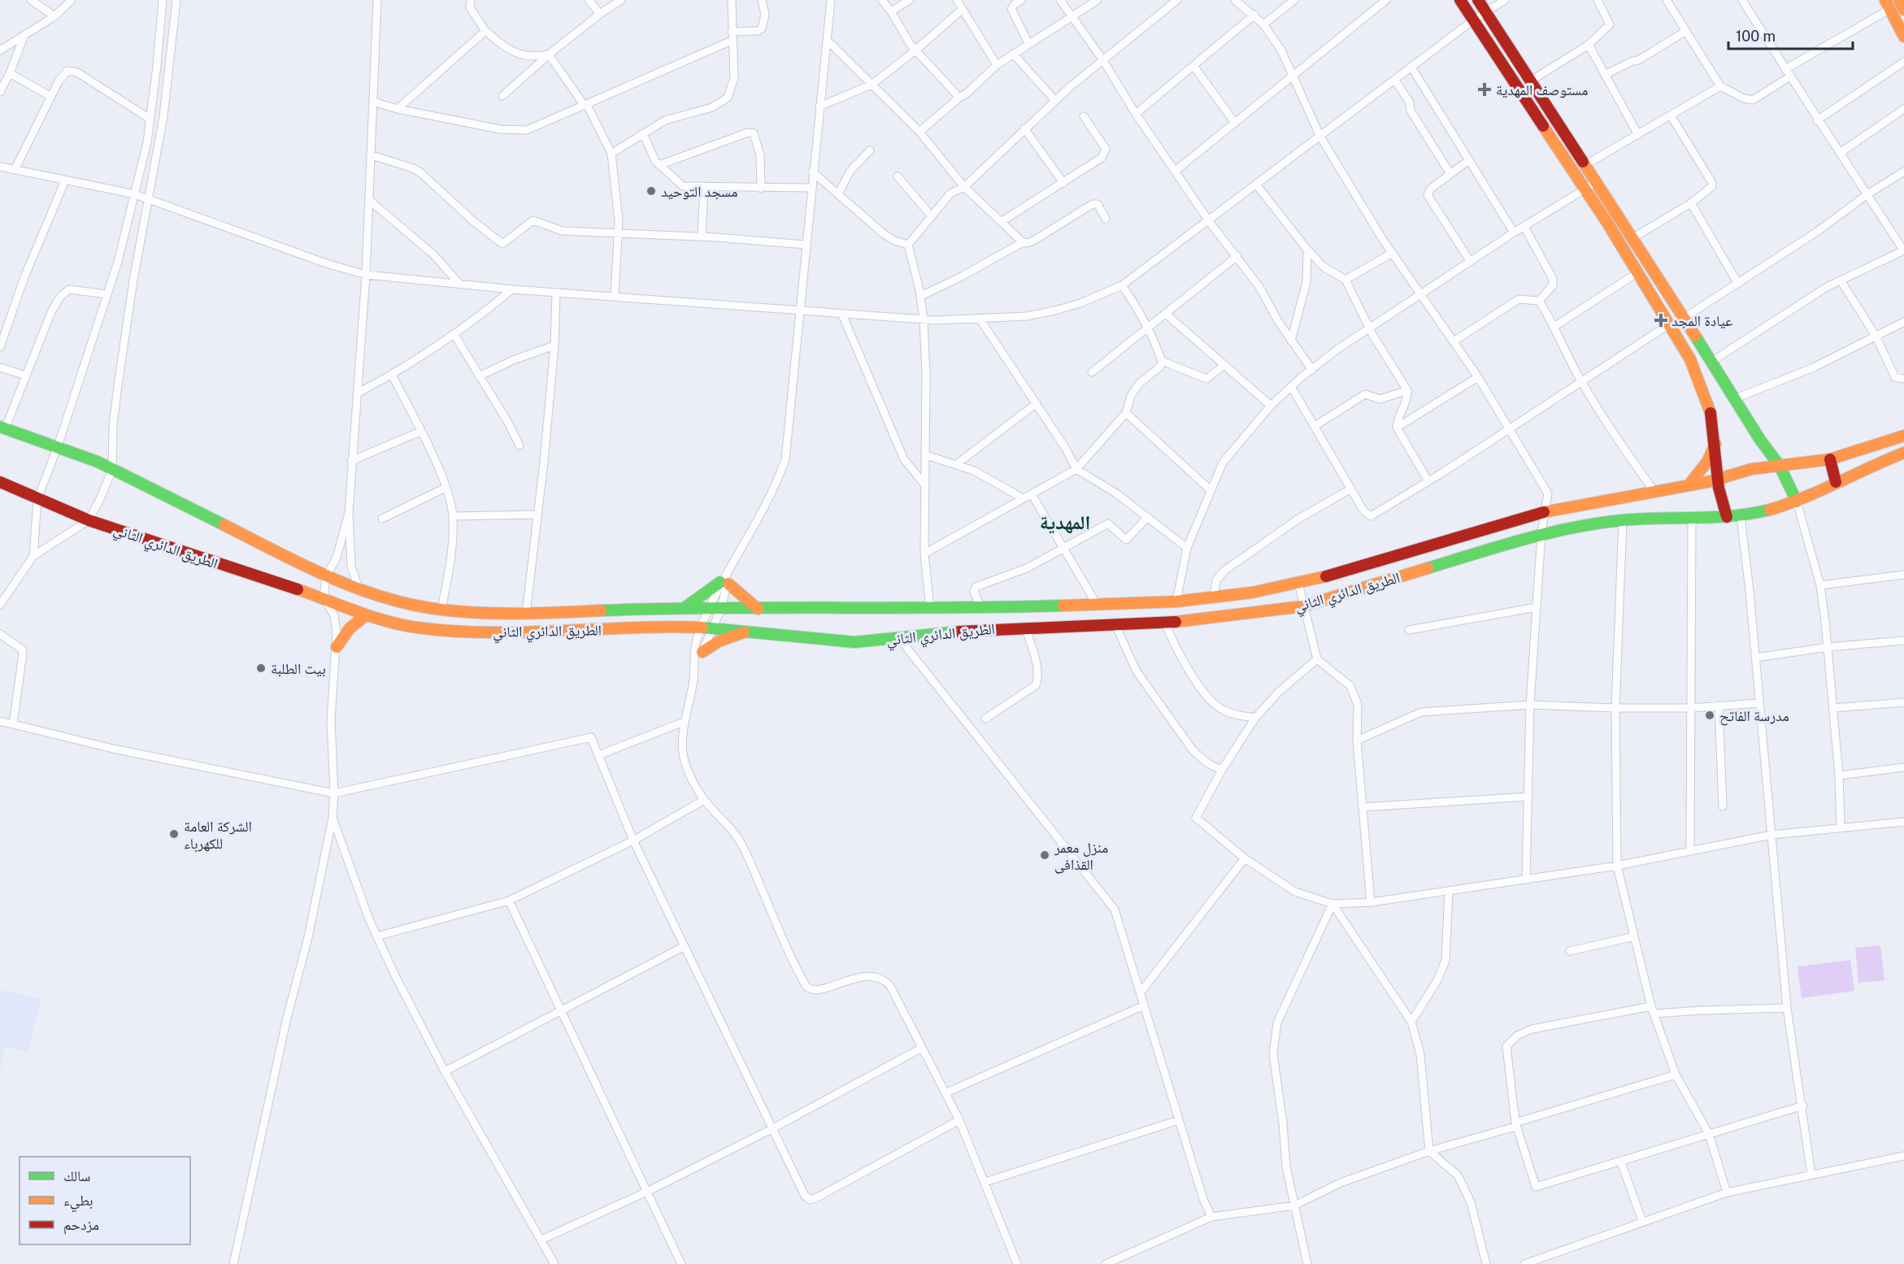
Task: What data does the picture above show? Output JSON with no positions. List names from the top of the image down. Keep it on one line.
{"streets":{"main road":["الطريق الدائري الثاني"]},"districts":["المهدية"],"places":{"health":["مستوصف المهدية","عيادة المجد"],"other":["مسجد التوحيد","بيت الطلبة","مدرسة الفاتح","الشركة العامة للكهرباء","منزل معمر القذافى"]},"legend":["سالك","بطيء","مزدحم"],"scale_bar":"100 m"}
